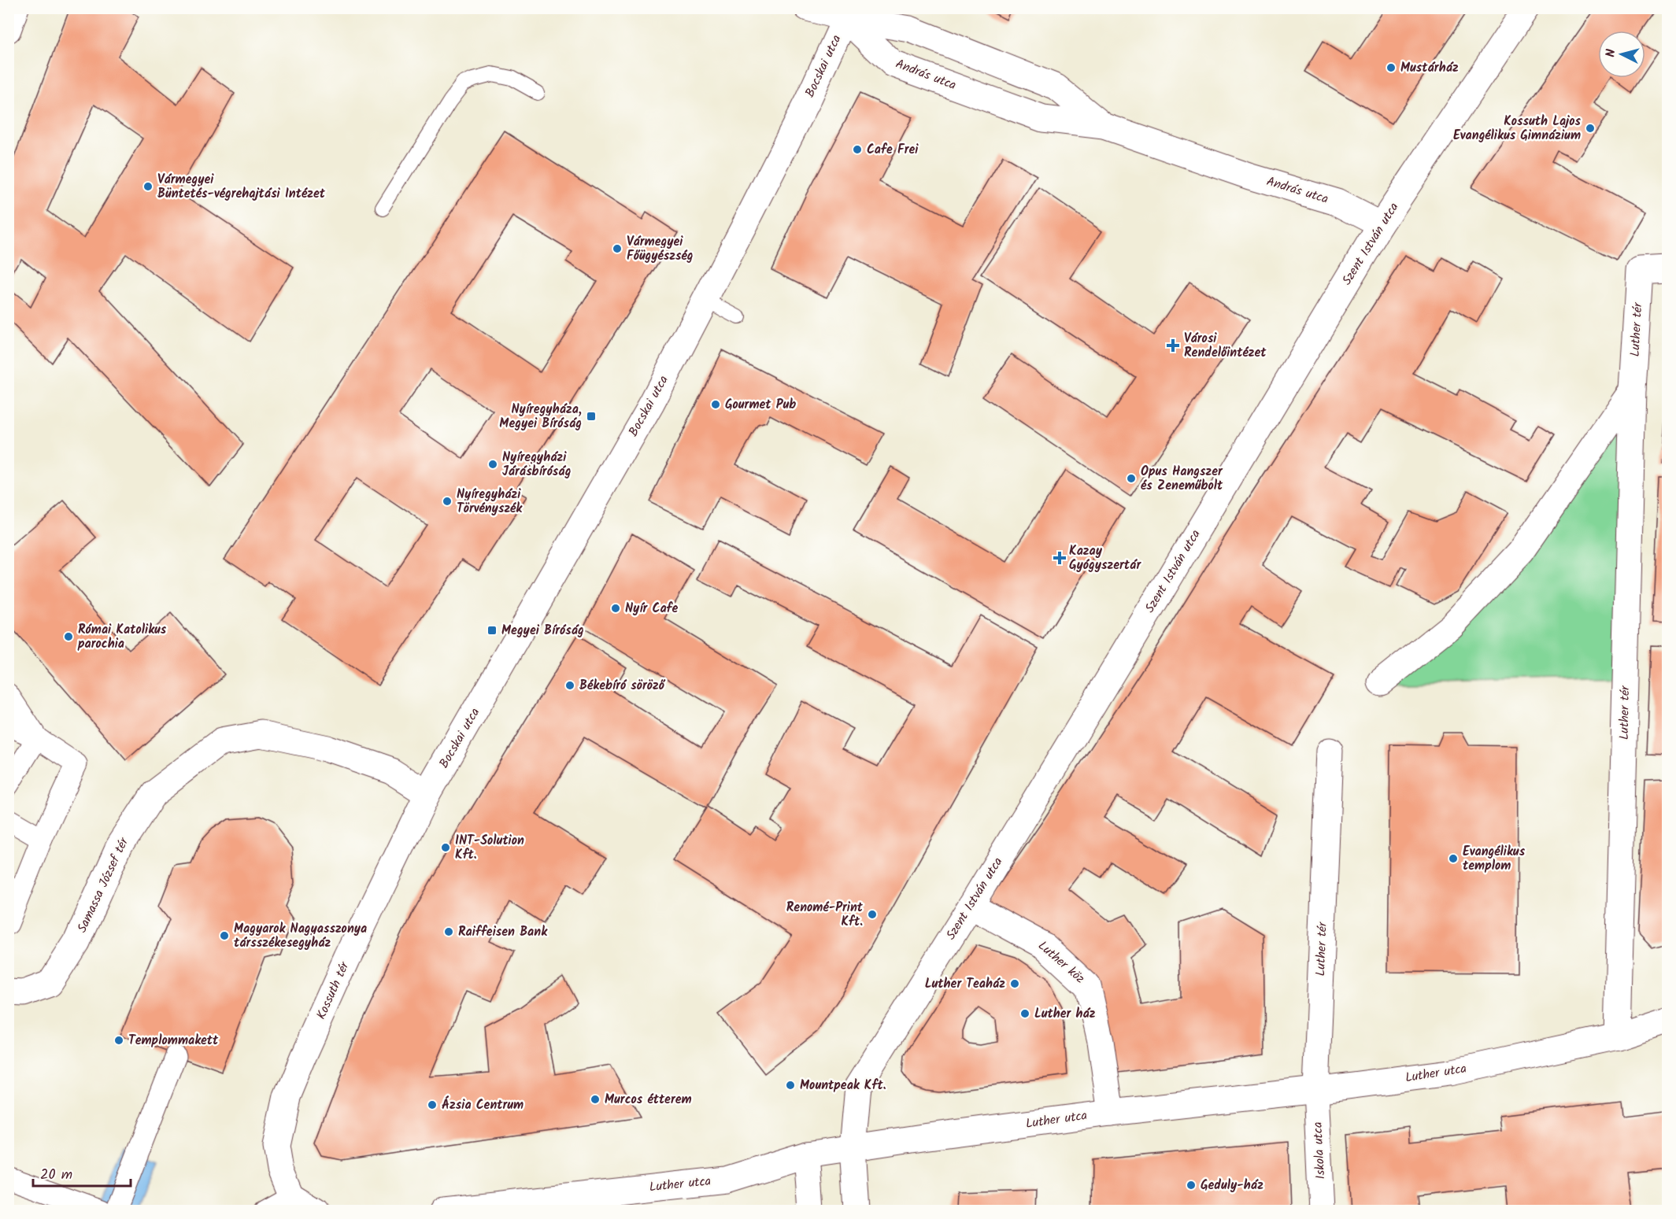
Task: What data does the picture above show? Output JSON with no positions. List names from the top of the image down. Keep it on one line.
{"streets":{"street":["Bocskai utca","András utca","Szent István utca","Luther tér","Samassa József tér","Luther köz","Kossuth tér","Luther utca","Iskola utca"]},"crossings":[["Bocskai utca","András utca"],["Bocskai utca","Samassa József tér"],["Bocskai utca","Kossuth tér"],["András utca","Szent István utca"],["Szent István utca","Luther köz"],["Szent István utca","Luther utca"],["Luther tér","Luther utca"],["Luther tér","Iskola utca"],["Samassa József tér","Kossuth tér"],["Luther köz","Luther utca"],["Luther utca","Iskola utca"]],"places":{"other":["Mustárház","Kossuth Lajos Evangélikus Gimnázium","Cafe Frei","Vármegyei Büntetés-végrehajtási Intézet","Vármegyei Főügyészség","Gourmet Pub","Nyíregyházi Járásbíróság","Opus Hangszer és Zeneműbolt","Nyíregyházi Törvényszék","Nyír Cafe","Római Katolikus parochia","Békebíró söröző","INT-Solution Kft.","Evangélikus templom","Renomé-Print Kft.","Raiffeisen Bank","Magyarok Nagyasszonya társszékesegyház","Luther Teaház","Luther ház","Templommakett","Mountpeak Kft.","Murcos étterem","Ázsia Centrum","Geduly-ház"],"health":["Városi Rendelőintézet","Kazay Gyógyszertár"],"transit":["Nyíregyháza, Megyei Bíróság","Megyei Bíróság"]},"scale_bar":"20 m","north":"left"}
